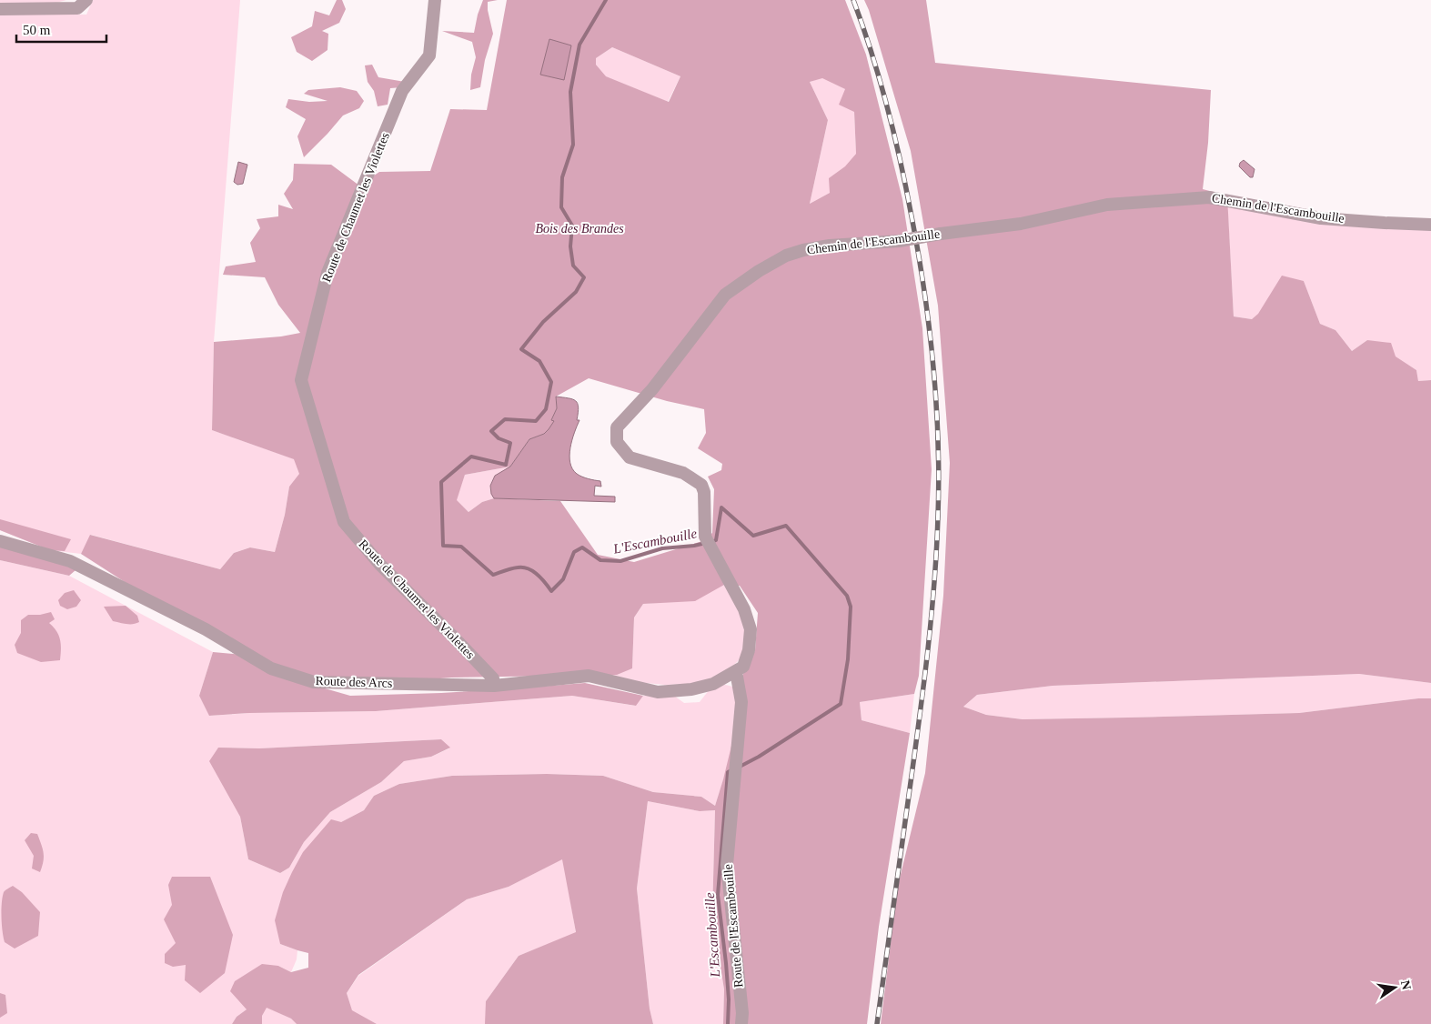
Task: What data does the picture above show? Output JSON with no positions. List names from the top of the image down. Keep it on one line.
{"streets":{"street":["Route de Chaumet les Violettes","Chemin de l'Escambouille","Route des Arcs","Route de l'Escambouille"]},"crossings":[["Route de Chaumet les Violettes","Route des Arcs"],["Chemin de l'Escambouille","Route des Arcs"],["Chemin de l'Escambouille","Route de l'Escambouille"],["Route des Arcs","Route de l'Escambouille"]],"water":["L'Escambouille"],"parks":["Bois des Brandes"],"scale_bar":"50 m","north":"right"}
